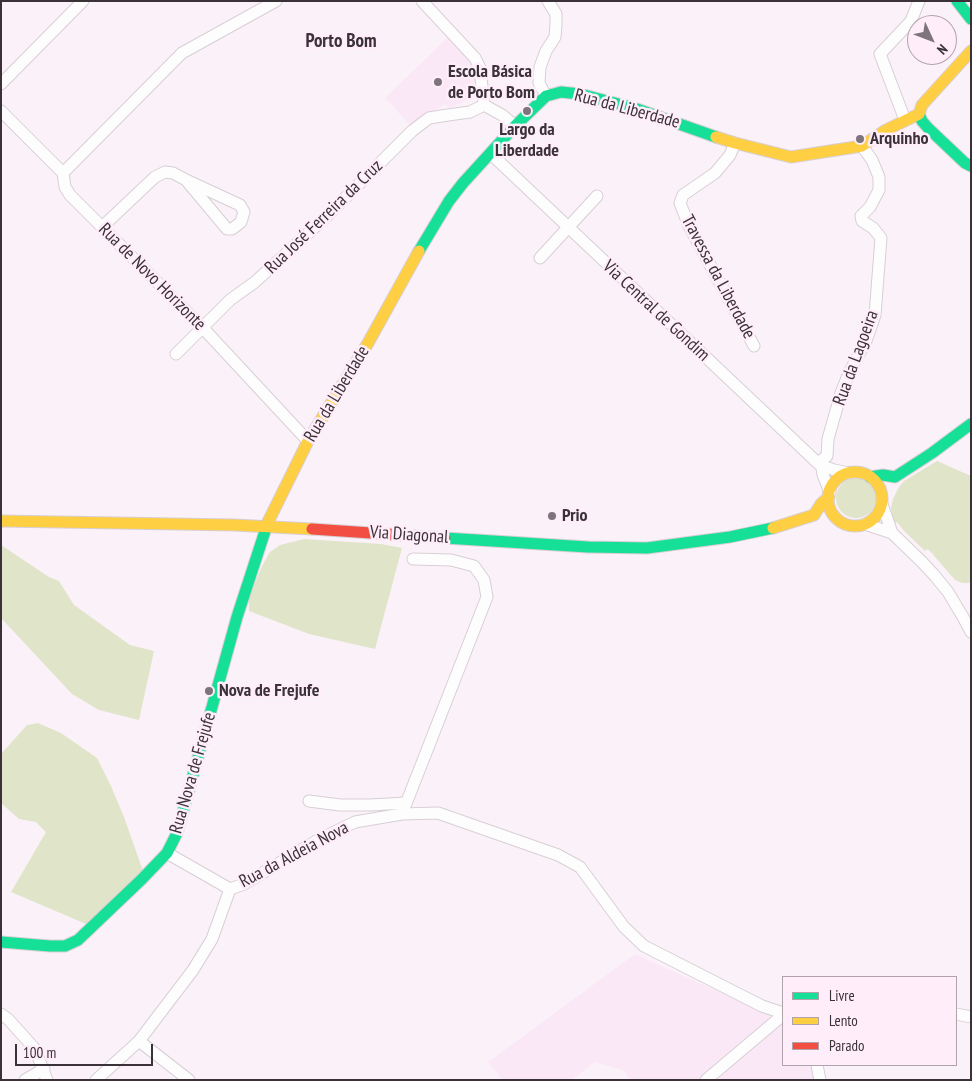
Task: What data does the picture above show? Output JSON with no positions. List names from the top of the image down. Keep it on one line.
{"streets":{"street":["Rua da Liberdade","Rua José Ferreira da Cruz","Rua de Novo Horizonte","Travessa da Liberdade","Via Central de Gondim","Rua da Lagoeira","Via Diagonal","Rua Nova de Frejufe","Rua da Aldeia Nova"]},"crossings":[["Rua da Liberdade","Rua de Novo Horizonte"],["Rua da Liberdade","Travessa da Liberdade"],["Rua da Liberdade","Via Central de Gondim"],["Rua da Liberdade","Rua da Lagoeira"],["Rua da Liberdade","Via Diagonal"],["Rua da Liberdade","Rua Nova de Frejufe"],["Rua José Ferreira da Cruz","Rua de Novo Horizonte"],["Via Central de Gondim","Rua da Lagoeira"],["Via Central de Gondim","Via Diagonal"],["Via Diagonal","Rua Nova de Frejufe"]],"districts":["Porto Bom"],"places":["Escola Básica de Porto Bom","Largo da Liberdade","Arquinho","Prio","Nova de Frejufe"],"legend":["Livre","Lento","Parado"],"scale_bar":"100 m","north":"bottom right"}
